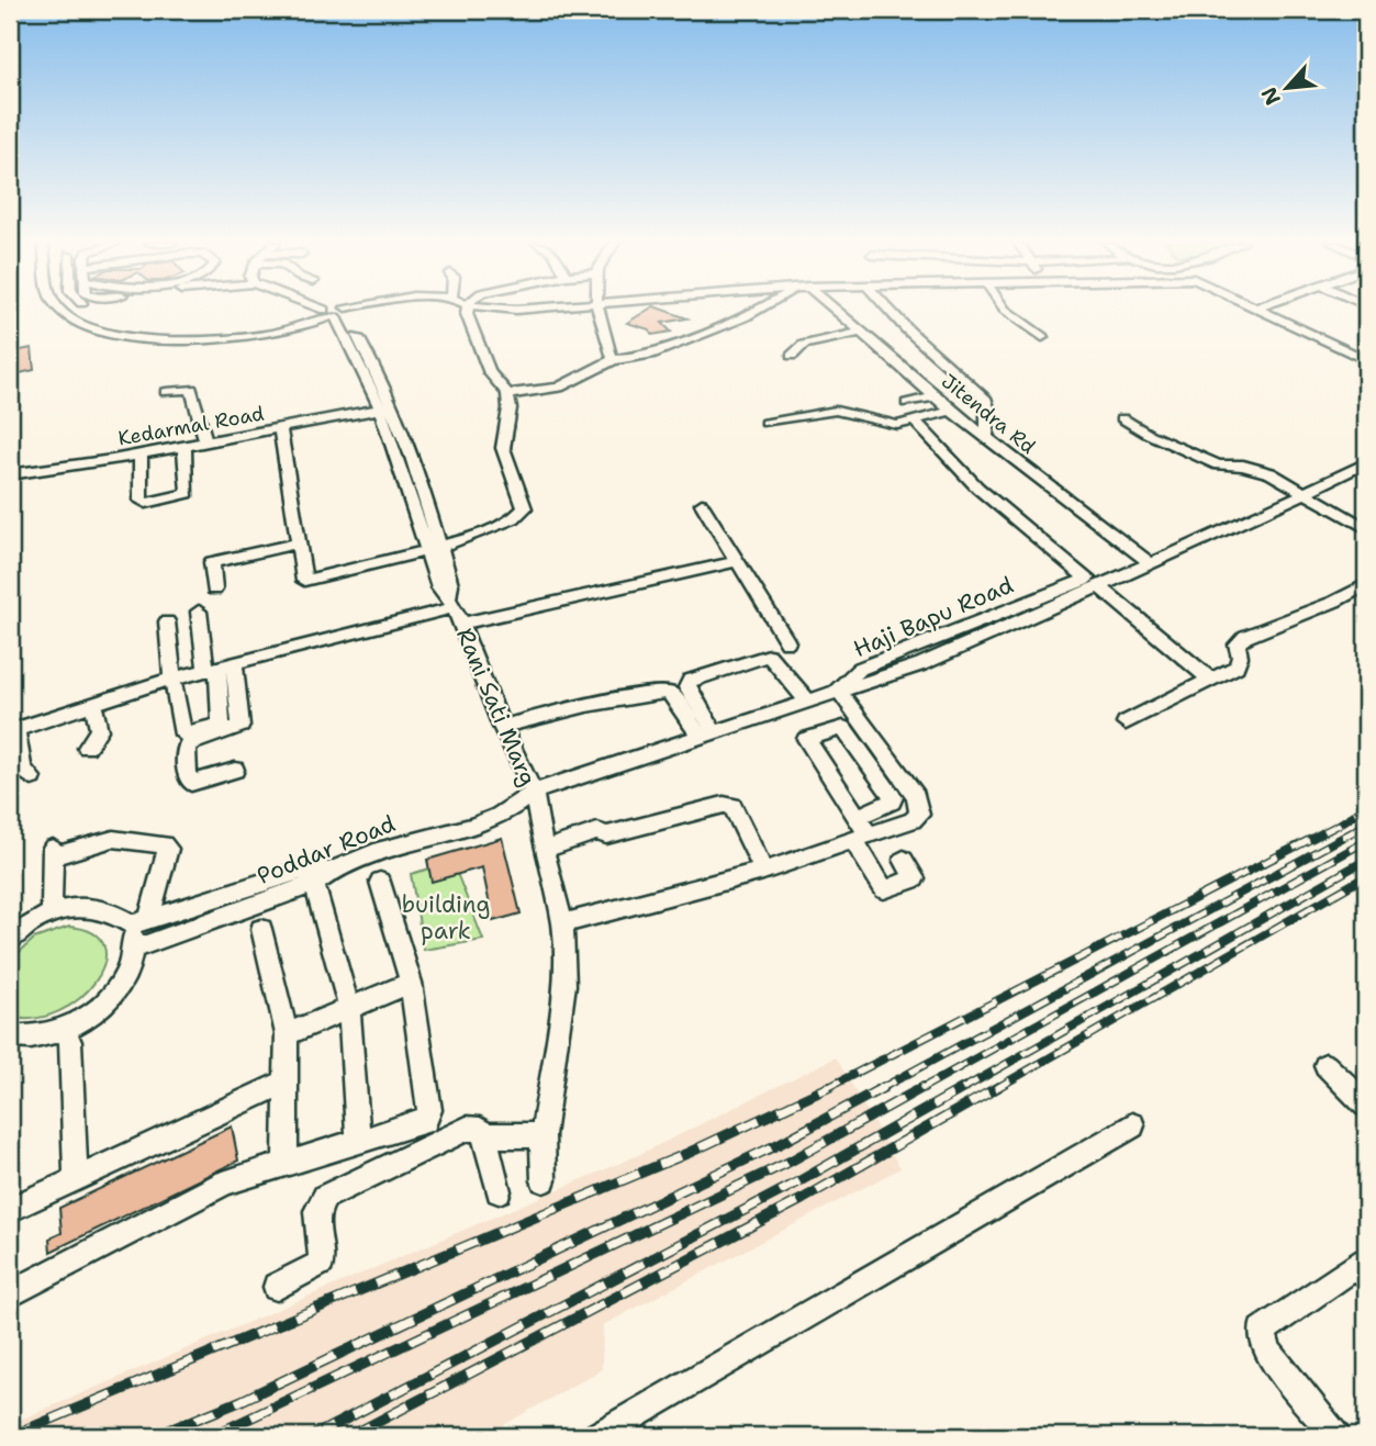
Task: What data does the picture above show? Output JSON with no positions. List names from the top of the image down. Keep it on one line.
{"streets":{"street":["Jitendra Rd","Kedarmal Road","Haji Bapu Road","Rani Sati Marg","Poddar Road"]},"crossings":[["Jitendra Rd","Haji Bapu Road"],["Kedarmal Road","Rani Sati Marg"],["Haji Bapu Road","Poddar Road"],["Rani Sati Marg","Poddar Road"]],"parks":["building park"],"north":"bottom left"}
